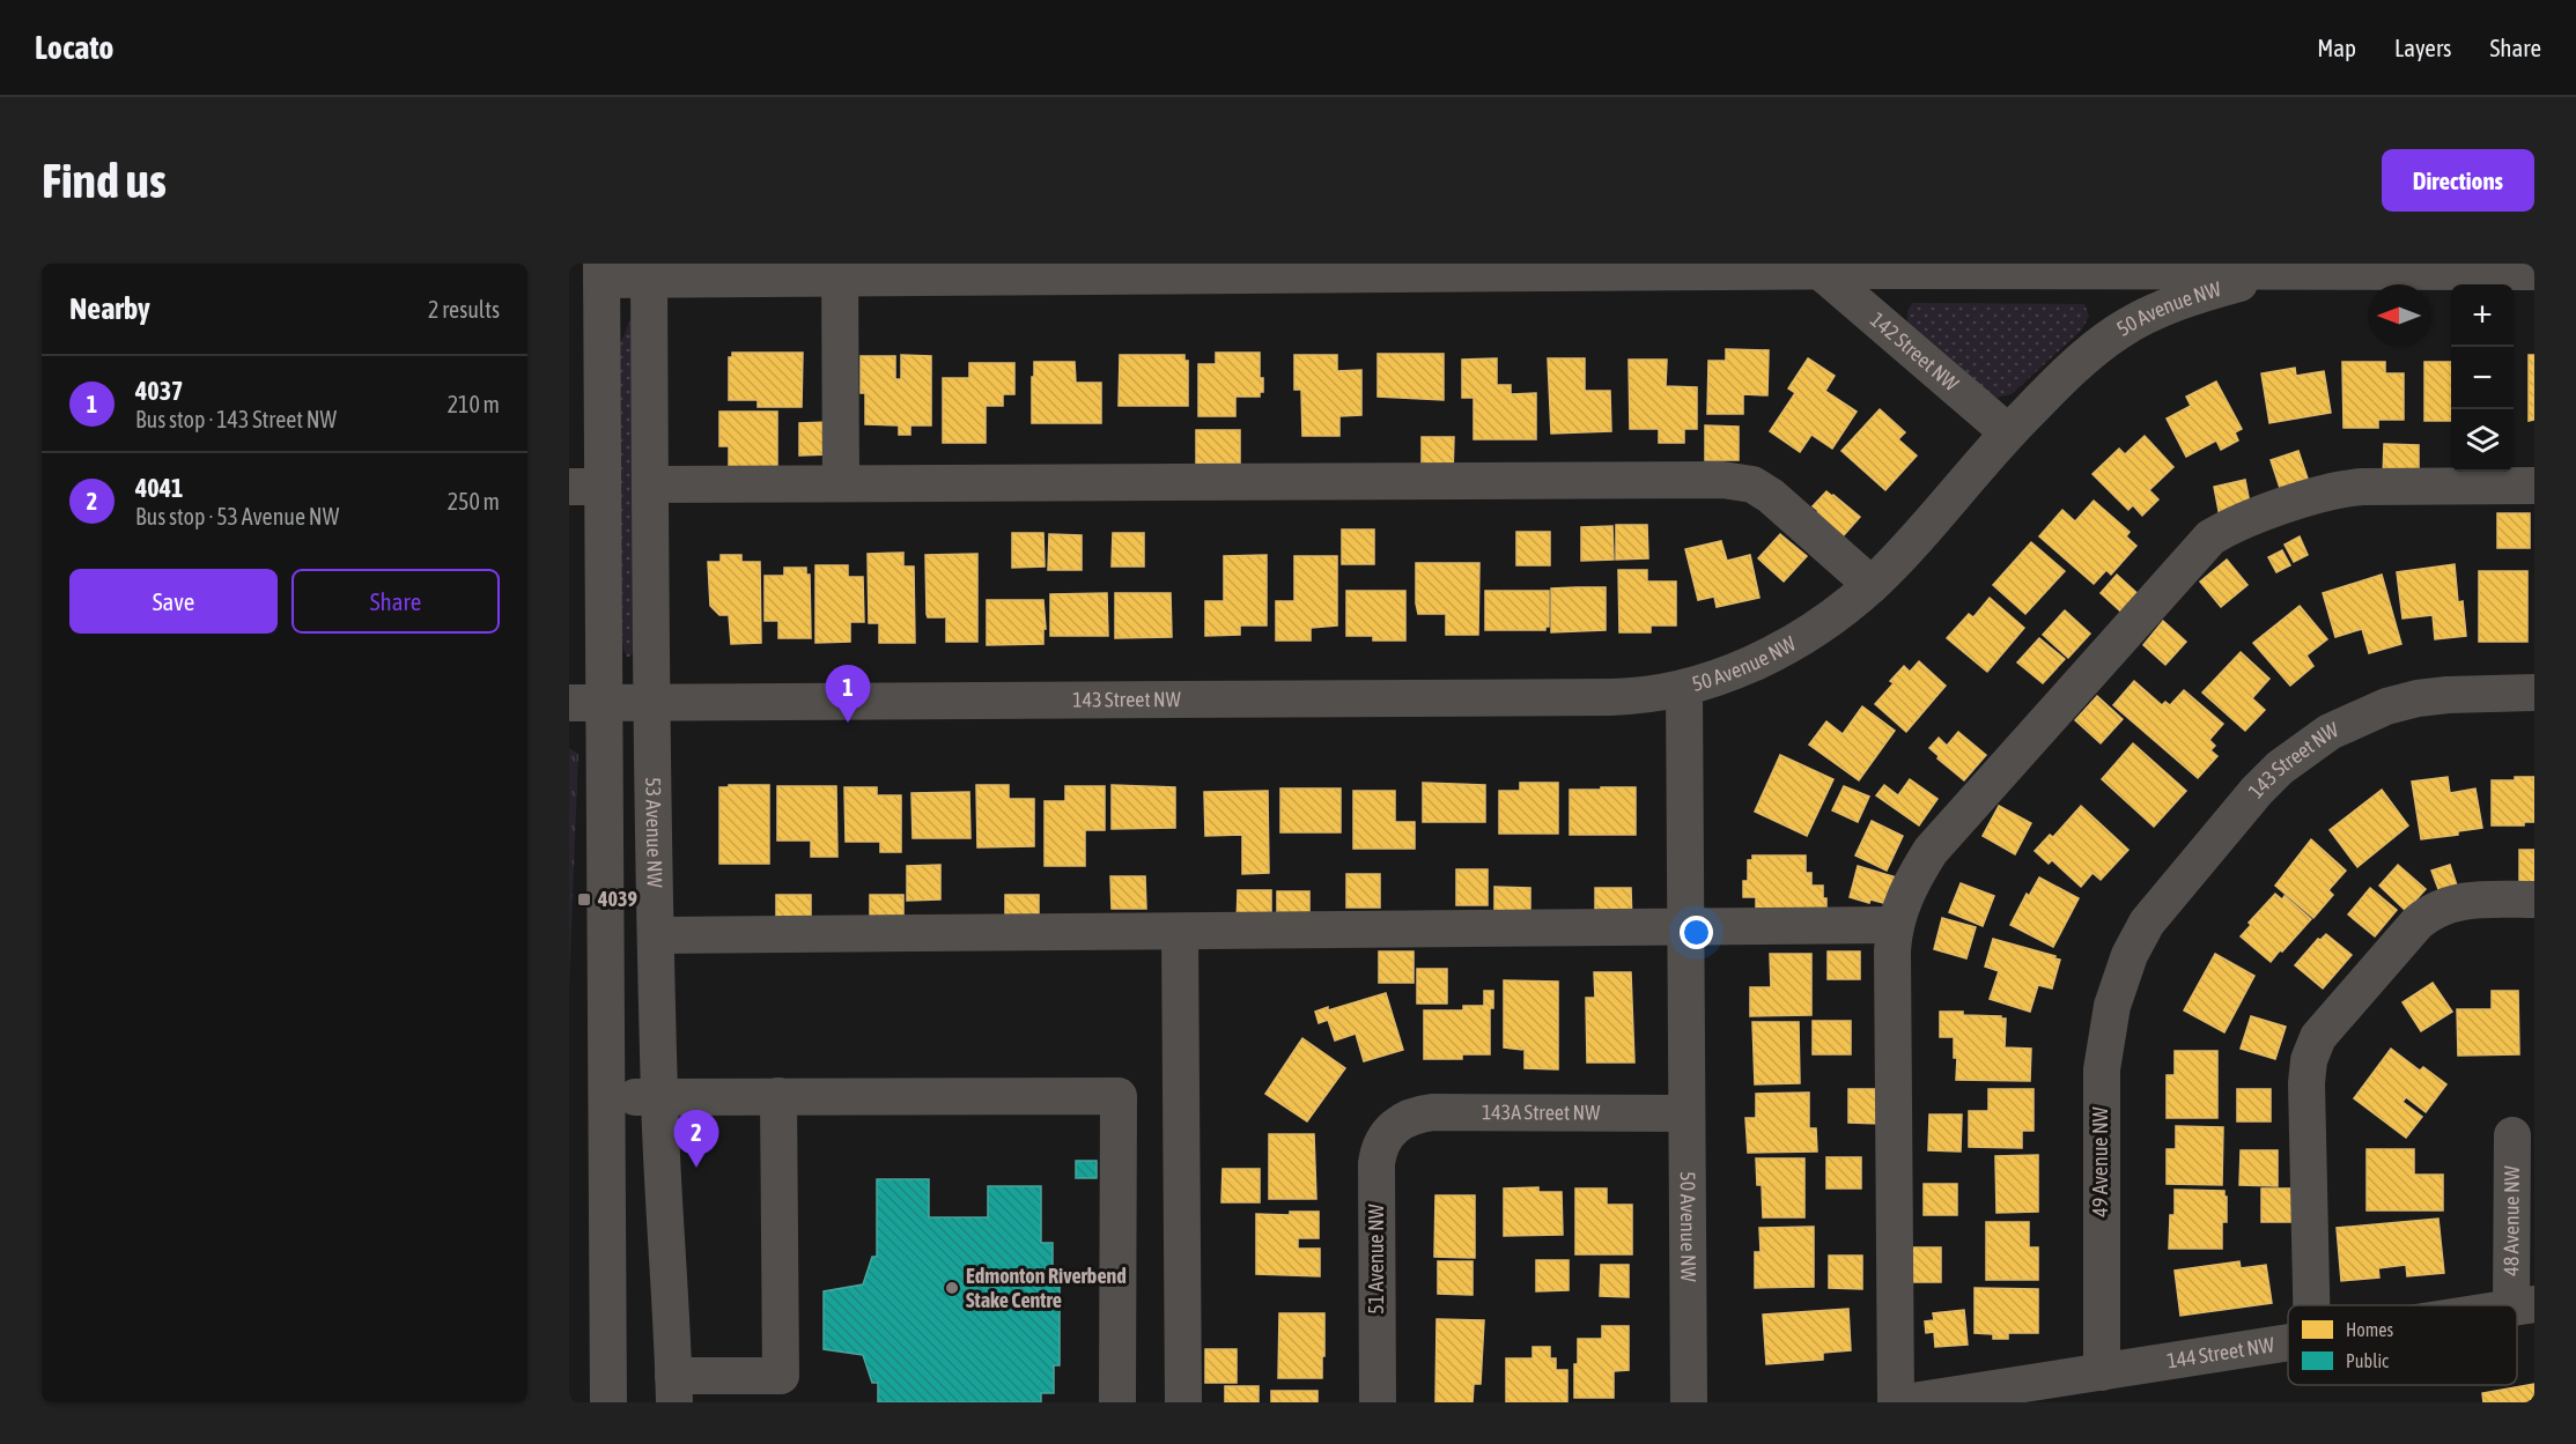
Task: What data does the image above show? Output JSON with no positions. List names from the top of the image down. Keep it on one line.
{"streets":{"street":["50 Avenue NW","142 Street NW","143 Street NW","53 Avenue NW","143A Street NW","49 Avenue NW","48 Avenue NW","51 Avenue NW","144 Street NW"]},"crossings":[["50 Avenue NW","142 Street NW"],["50 Avenue NW","143 Street NW"],["50 Avenue NW","143A Street NW"],["143 Street NW","53 Avenue NW"],["143 Street NW","49 Avenue NW"],["143A Street NW","51 Avenue NW"],["49 Avenue NW","144 Street NW"]],"places":{"transit":["4039"],"other":["Edmonton Riverbend Stake Centre"]},"legend":["Homes","Public"],"north":"left","page":{"header":"Locato","nav":["Map","Layers","Share"],"buttons":["Directions",["Save","Share"]],"title":"Find us","heading":["Nearby","2 results"],"map_buttons":["+","−"],"list":[{"mark":"1","name":"4037","note":"Bus stop · 143 Street NW","value":"210 m"},{"mark":"2","name":"4041","note":"Bus stop · 53 Avenue NW","value":"250 m"}],"pins":["1","2"]}}
